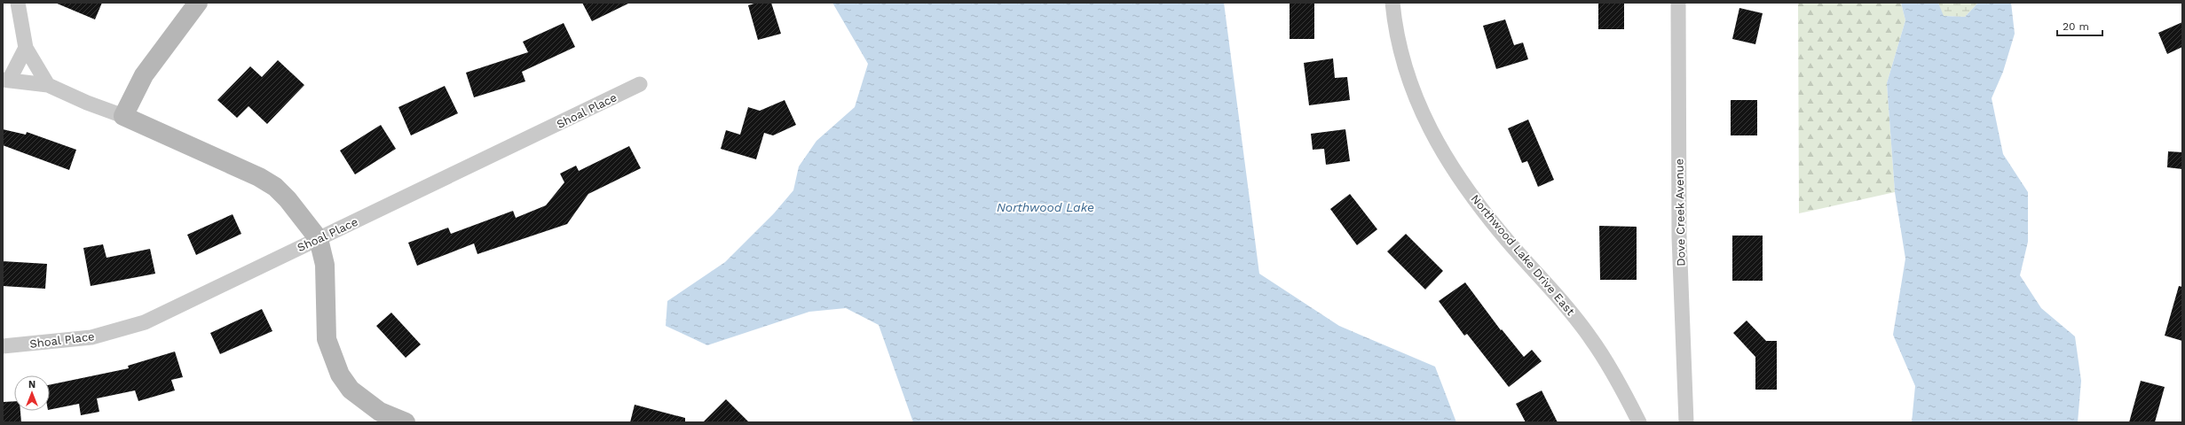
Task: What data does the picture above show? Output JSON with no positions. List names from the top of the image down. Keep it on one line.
{"streets":{"street":["Shoal Place","Dove Creek Avenue","Northwood Lake Drive East"]},"water":["Northwood Lake"],"scale_bar":"20 m","north":"top"}
